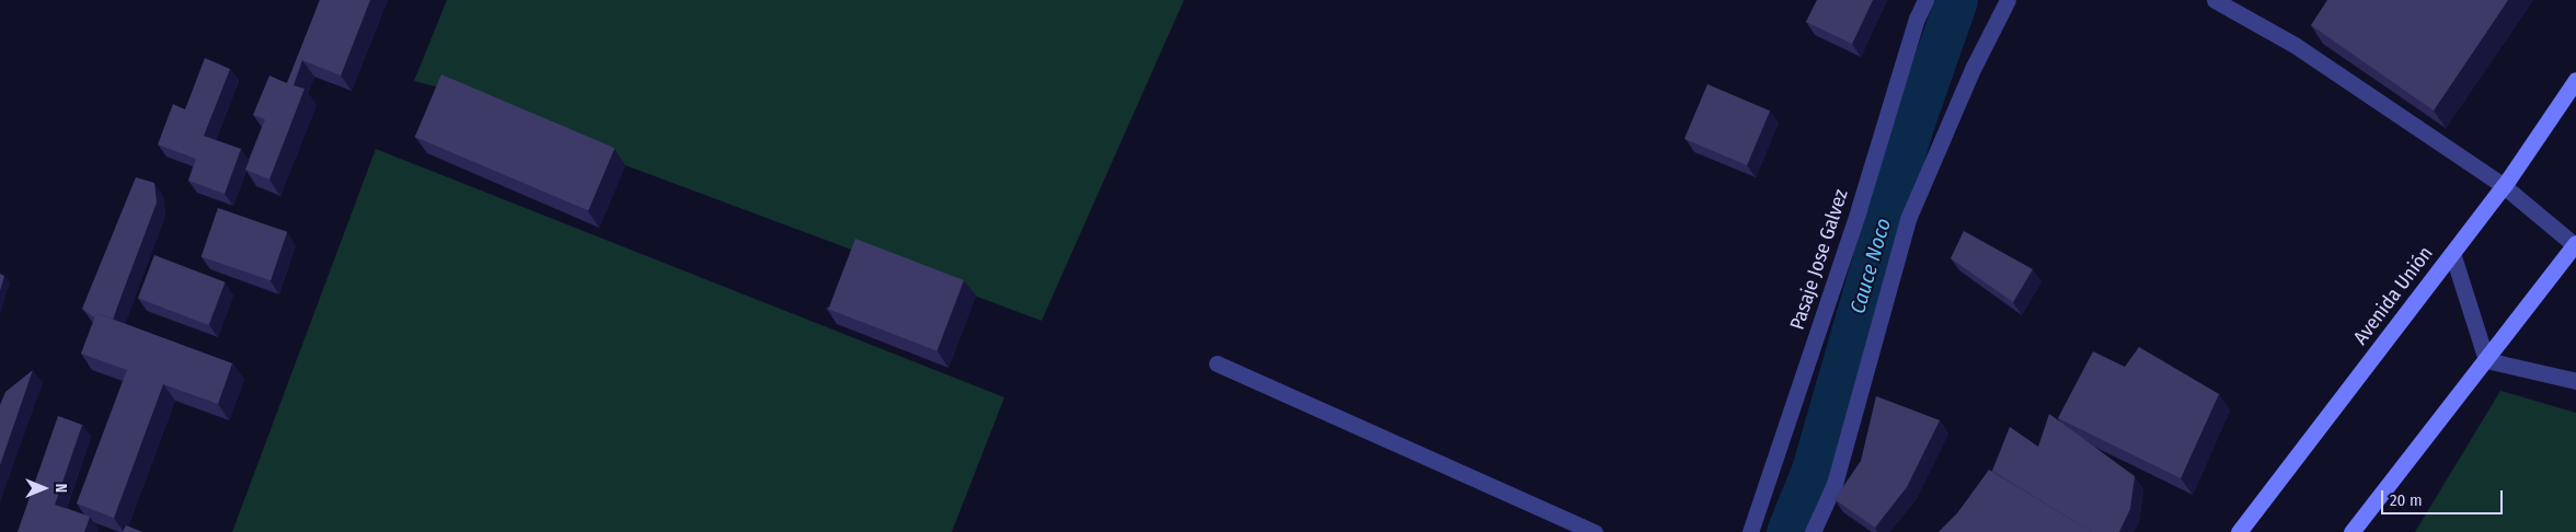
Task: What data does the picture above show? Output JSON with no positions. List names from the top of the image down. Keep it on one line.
{"streets":{"main road":["Avenida Unión"],"street":["Pasaje Jose Galvez"]},"water":["Cauce Noco"],"scale_bar":"20 m","north":"right"}
